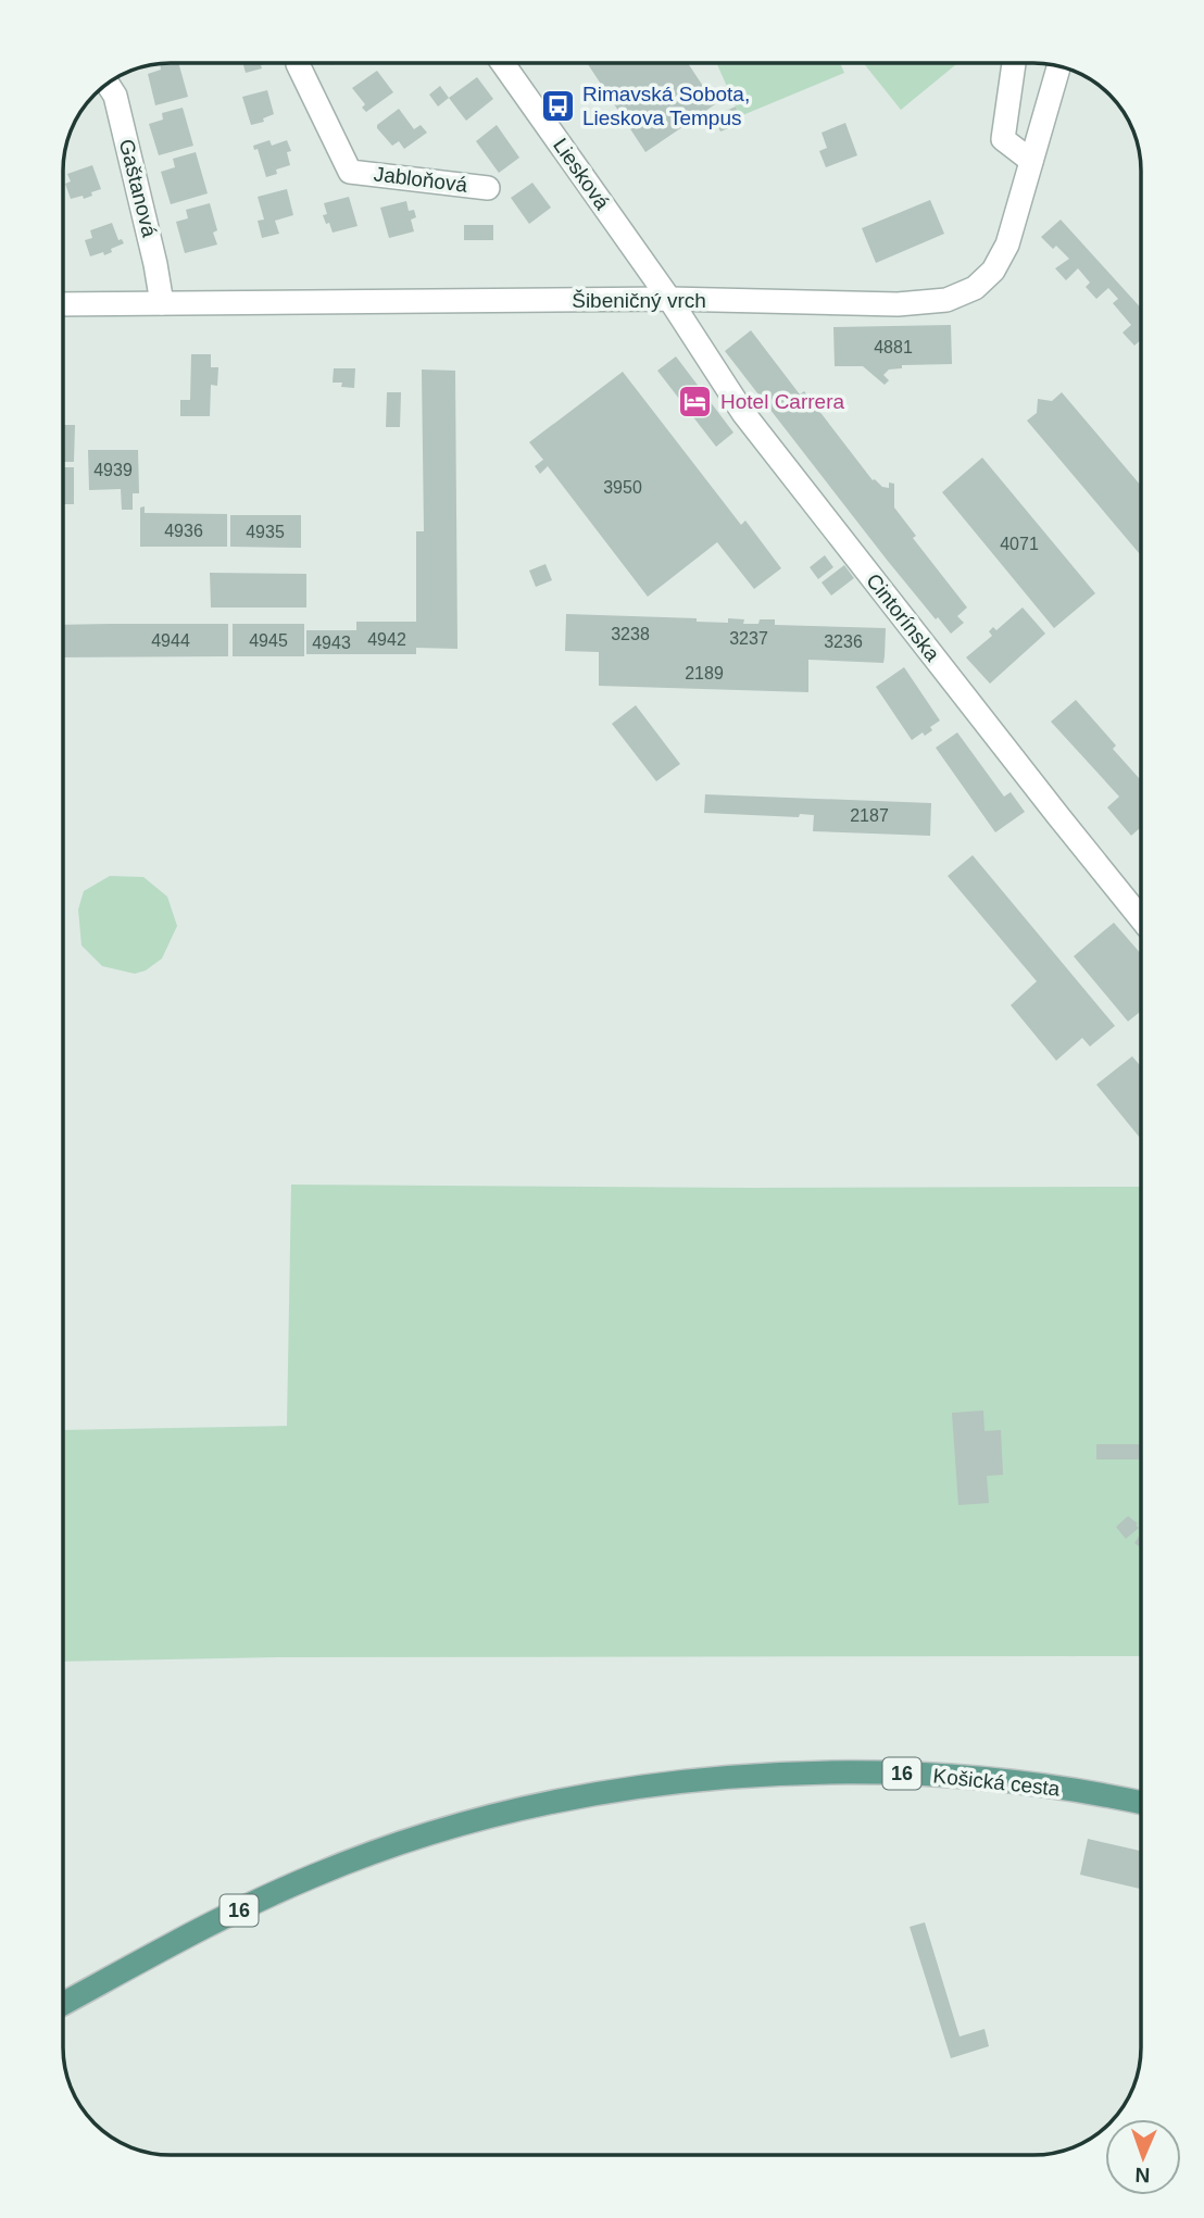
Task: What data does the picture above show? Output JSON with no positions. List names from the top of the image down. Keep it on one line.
{"streets":{"main road":["16","Košická cesta"],"street":["Liesková","Jabloňová","Gaštanová","Šibeničný vrch","Cintorínska"]},"crossings":[["Liesková","Šibeničný vrch"],["Liesková","Cintorínska"],["Gaštanová","Šibeničný vrch"],["Šibeničný vrch","Cintorínska"]],"places":{"bus stop":["Rimavská Sobota, Lieskova Tempus"],"hotel":["Hotel Carrera"]},"house_numbers":["4881","4939","3950","4936","4935","4071","3238","3237","4942","4944","4945","3236","4943","2189","2187"],"north":"bottom"}
